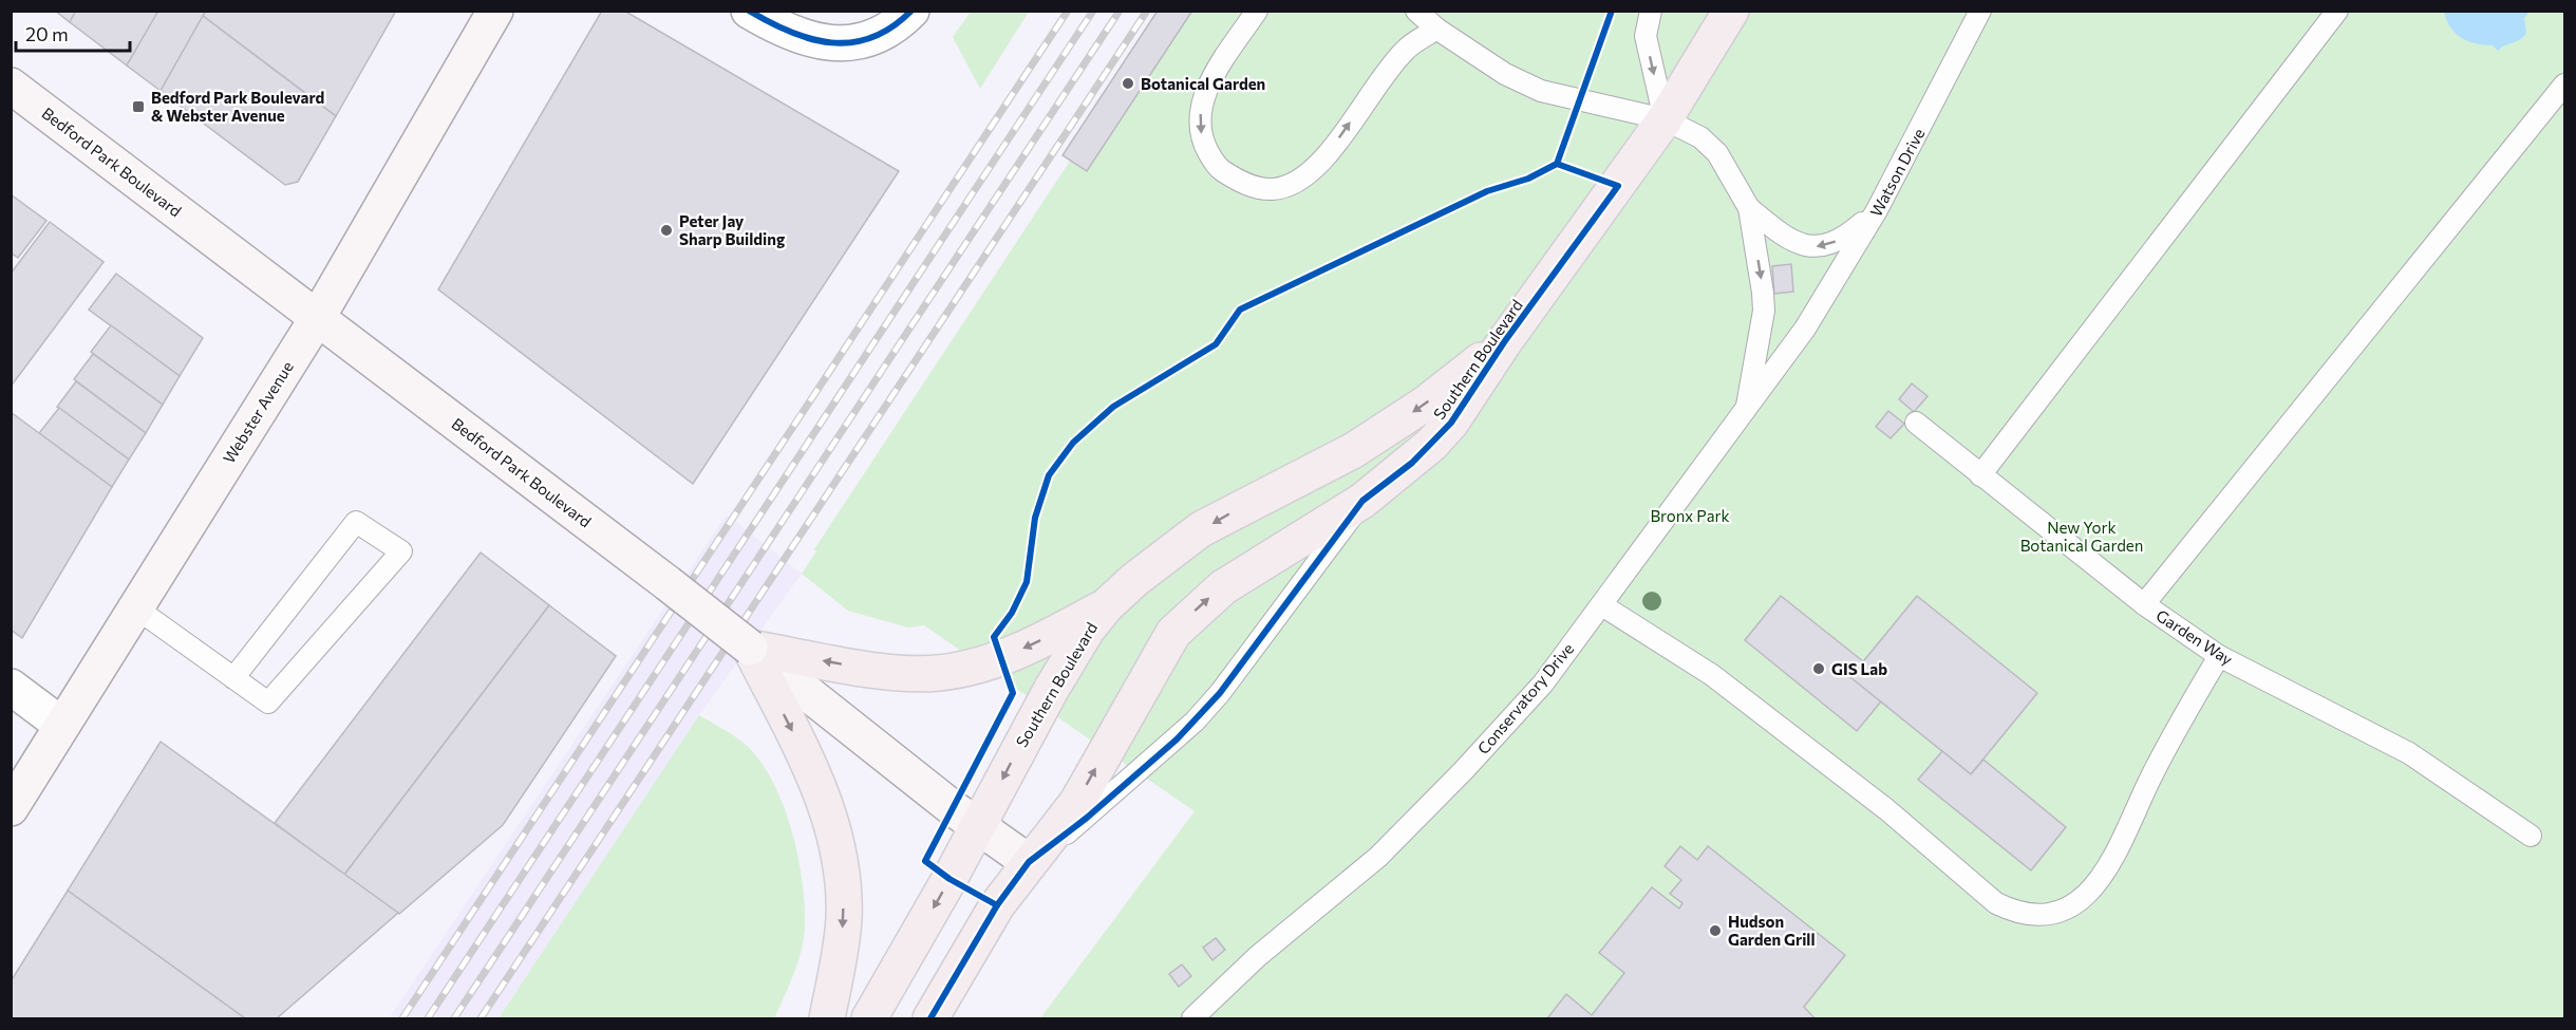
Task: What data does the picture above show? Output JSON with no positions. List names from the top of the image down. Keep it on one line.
{"streets":{"main road":["Bedford Park Boulevard","Southern Boulevard","Webster Avenue"],"lane":["Watson Drive","Garden Way","Conservatory Drive"]},"crossings":[["Bedford Park Boulevard","Southern Boulevard"],["Bedford Park Boulevard","Webster Avenue"],["Watson Drive","Conservatory Drive"]],"parks":["Bronx Park","New York Botanical Garden"],"places":{"other":["Botanical Garden","Peter Jay Sharp Building","GIS Lab","Hudson Garden Grill"],"transit":["Bedford Park Boulevard & Webster Avenue"]},"scale_bar":"20 m"}
